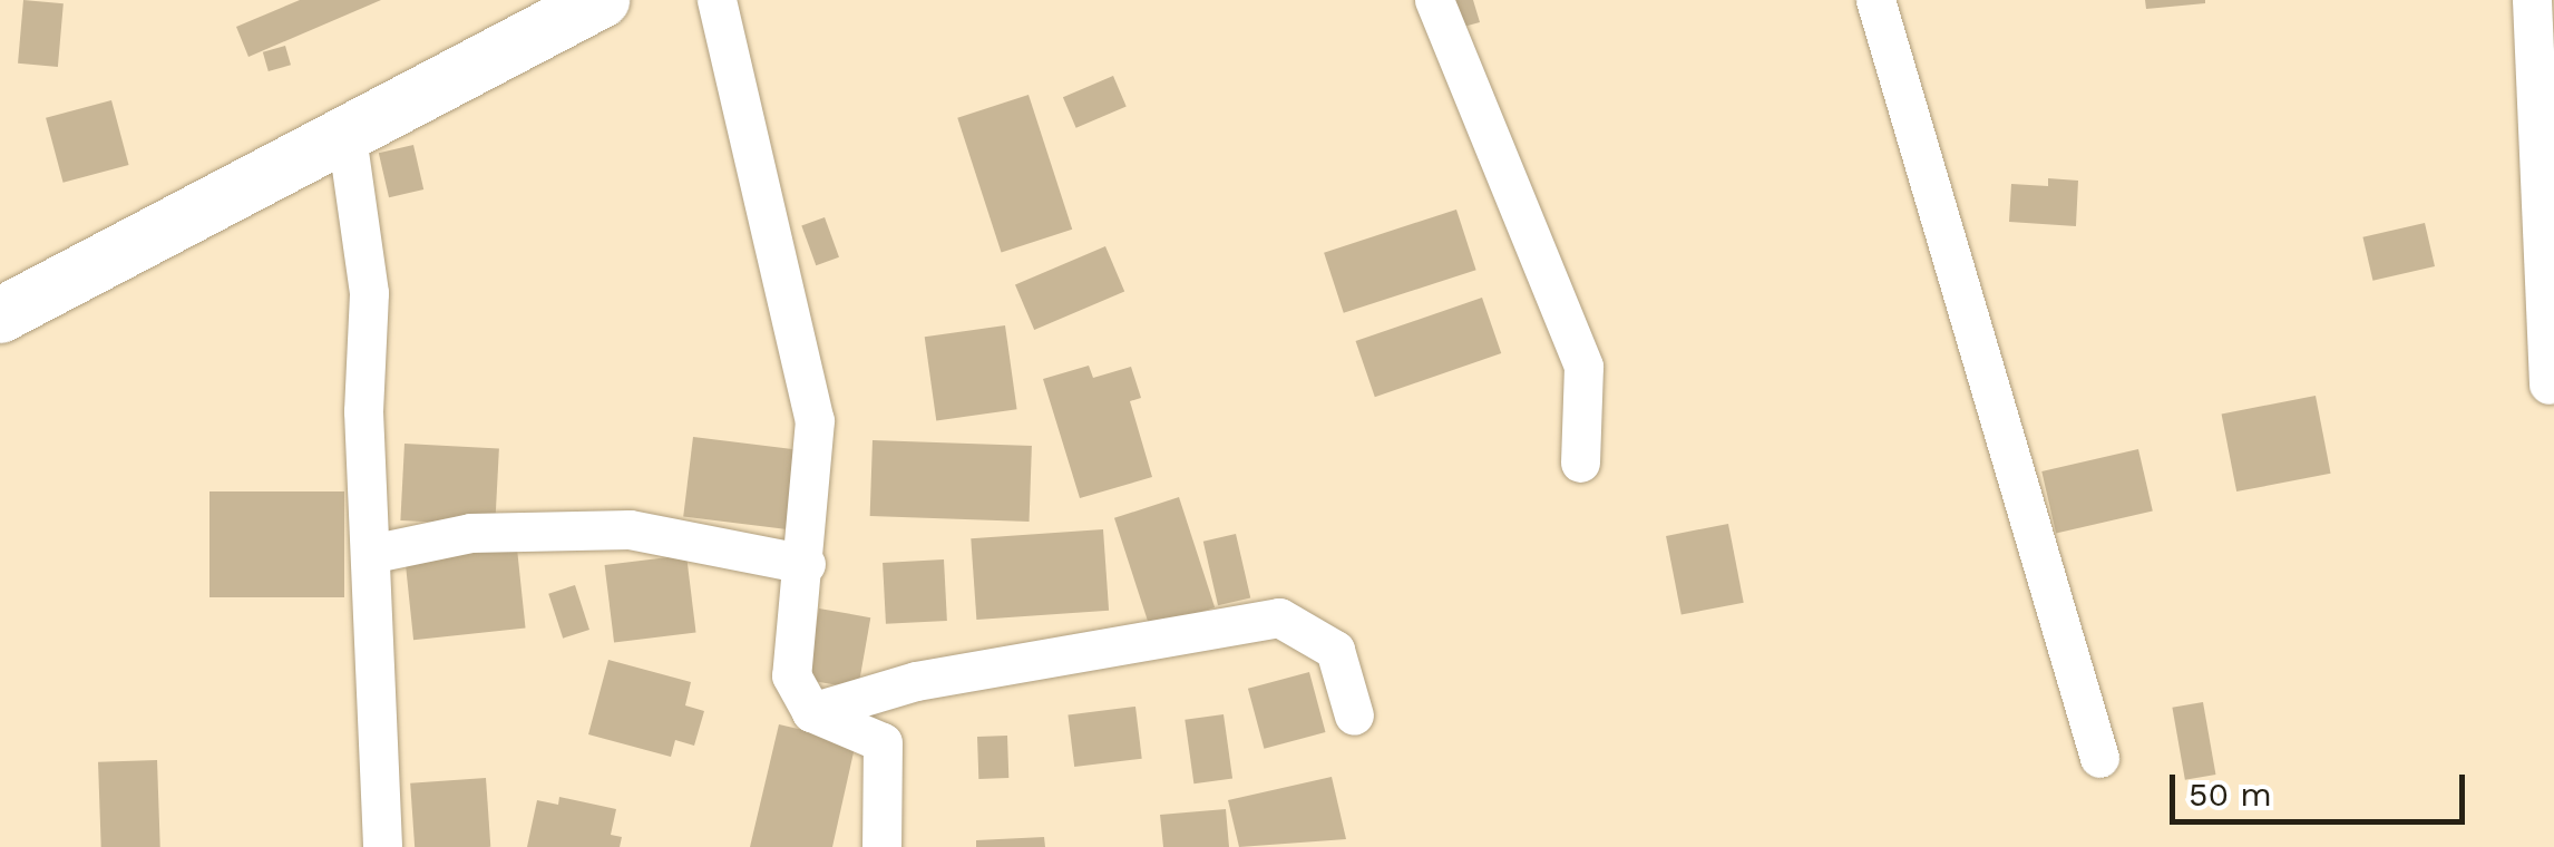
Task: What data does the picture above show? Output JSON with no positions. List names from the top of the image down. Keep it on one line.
{"scale_bar":"50 m"}
